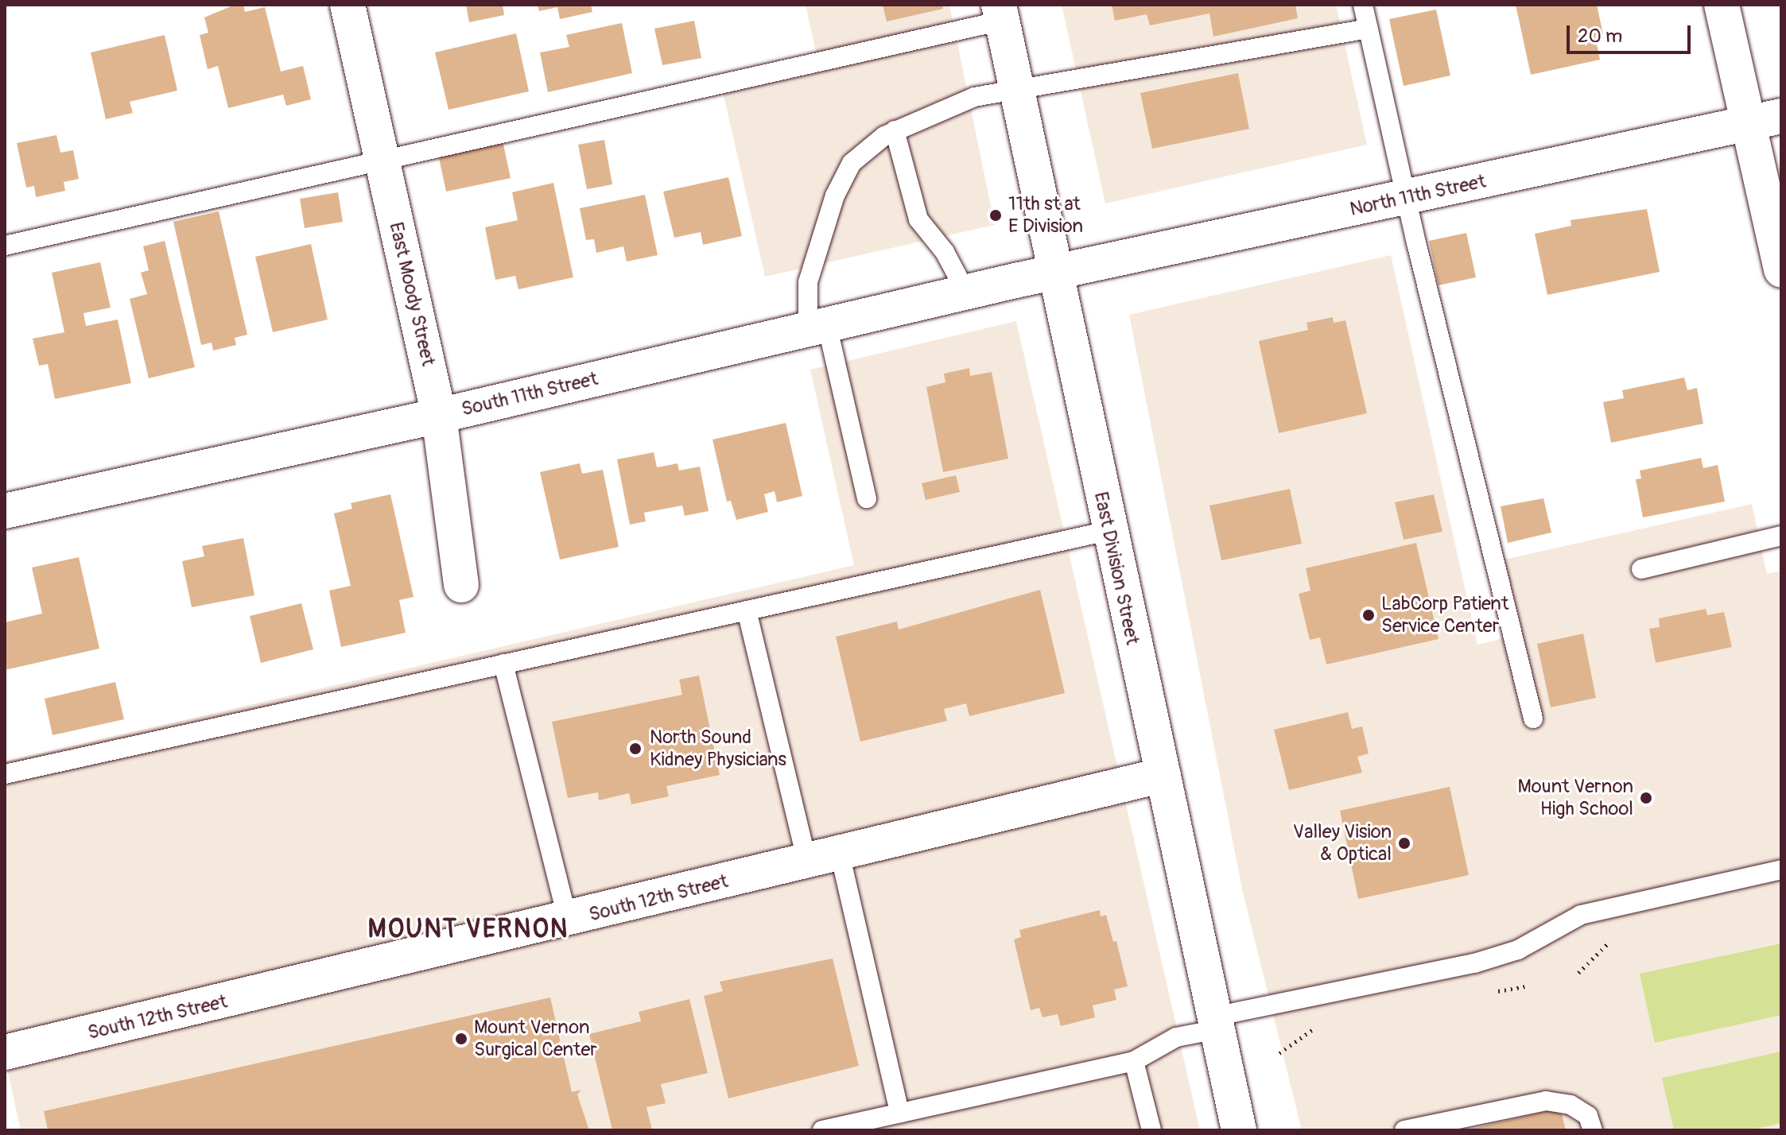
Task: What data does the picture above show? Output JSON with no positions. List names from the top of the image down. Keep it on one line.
{"streets":{"street":["North 11th Street","East Moody Street","South 11th Street","East Division Street","South 12th Street"]},"crossings":[["North 11th Street","South 11th Street"],["North 11th Street","East Division Street"],["East Moody Street","South 11th Street"],["South 11th Street","East Division Street"],["East Division Street","South 12th Street"]],"districts":["MOUNT VERNON"],"places":["11th st at E Division","LabCorp Patient Service Center","North Sound Kidney Physicians","Mount Vernon High School","Valley Vision & Optical","Mount Vernon Surgical Center"],"scale_bar":"20 m"}
